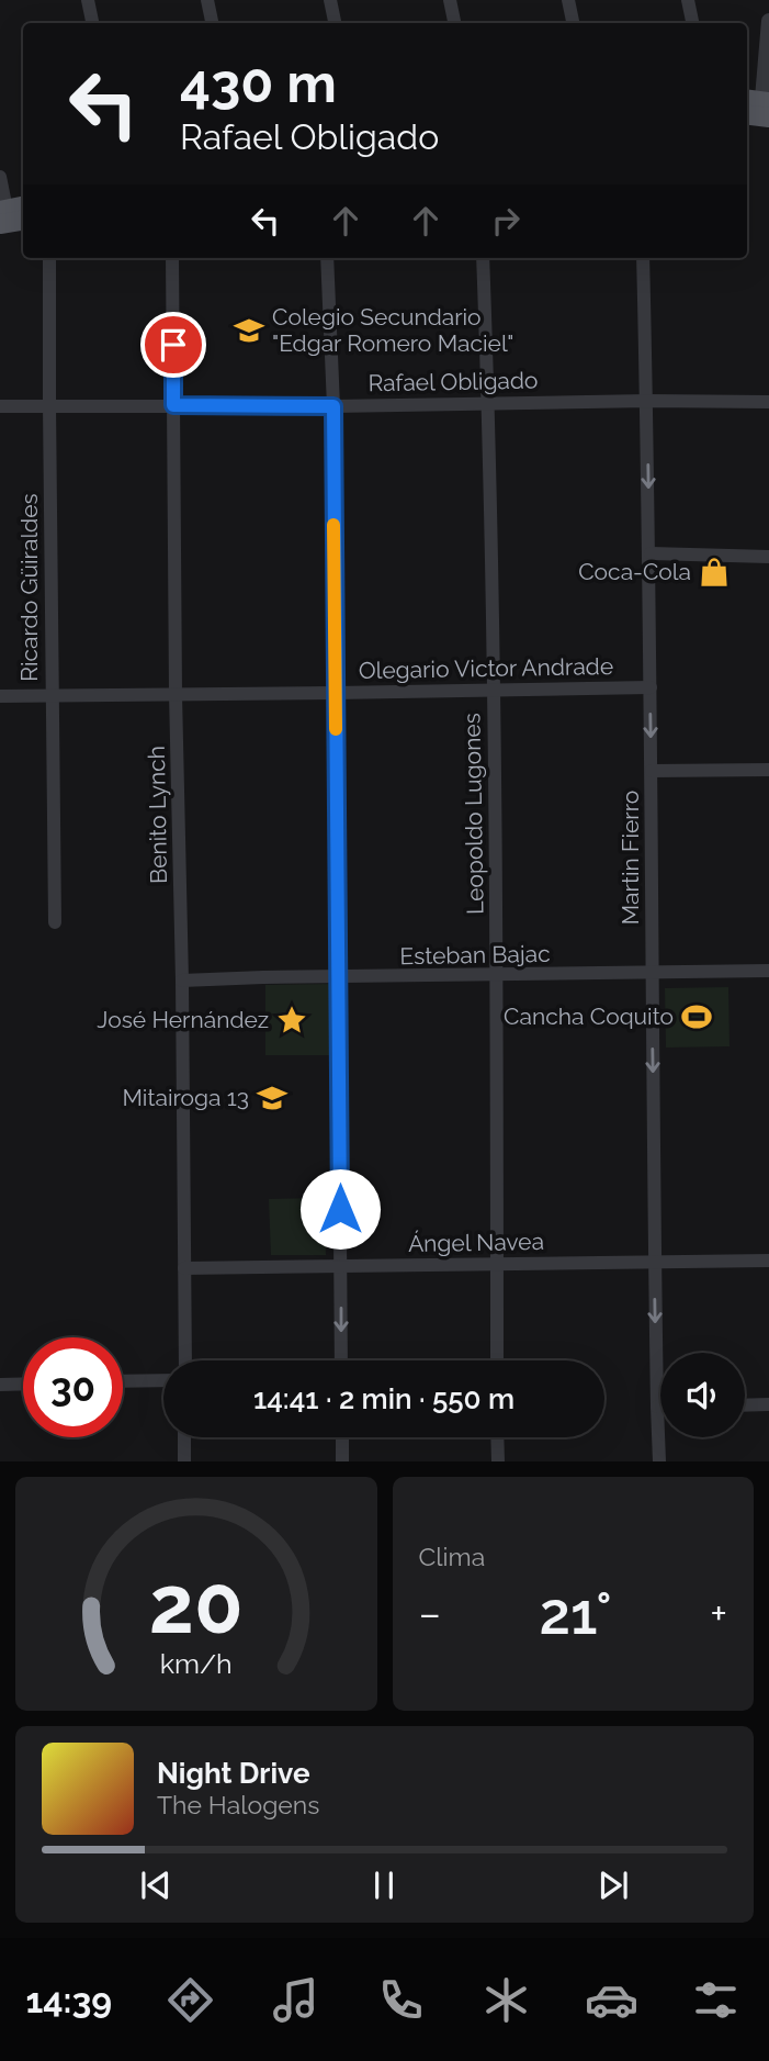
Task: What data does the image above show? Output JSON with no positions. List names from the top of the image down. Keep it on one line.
{"streets":{"street":["Rafael Obligado","Ricardo Güiraldes","Olegario Victor Andrade","Leopoldo Lugones","Benito Lynch","Martin Fierro","Esteban Bajac","Ángel Navea"]},"crossings":[["Rafael Obligado","Ricardo Güiraldes"],["Rafael Obligado","Leopoldo Lugones"],["Rafael Obligado","Benito Lynch"],["Rafael Obligado","Martin Fierro"],["Ricardo Güiraldes","Olegario Victor Andrade"],["Olegario Victor Andrade","Leopoldo Lugones"],["Olegario Victor Andrade","Benito Lynch"],["Olegario Victor Andrade","Martin Fierro"],["Leopoldo Lugones","Esteban Bajac"],["Leopoldo Lugones","Ángel Navea"],["Benito Lynch","Esteban Bajac"],["Benito Lynch","Ángel Navea"],["Martin Fierro","Esteban Bajac"],["Martin Fierro","Ángel Navea"]],"one_way":["Martin Fierro"],"places":{"school or university":["Colegio Secundario \"Edgar Romero Maciel\"","Mitairoga 13"],"shop":["Coca-Cola"],"sports":["Cancha Coquito"],"place":["José Hernández"]},"page":{"turn":["430 m","Rafael Obligado"],"limit":"30","trip":"14:41 · 2 min · 550 m","tile":"Clima","heat":["−","21°","+"],"song":["Night Drive","The Halogens"],"tabs":"14:39","gauge":["20","km/h"]}}
